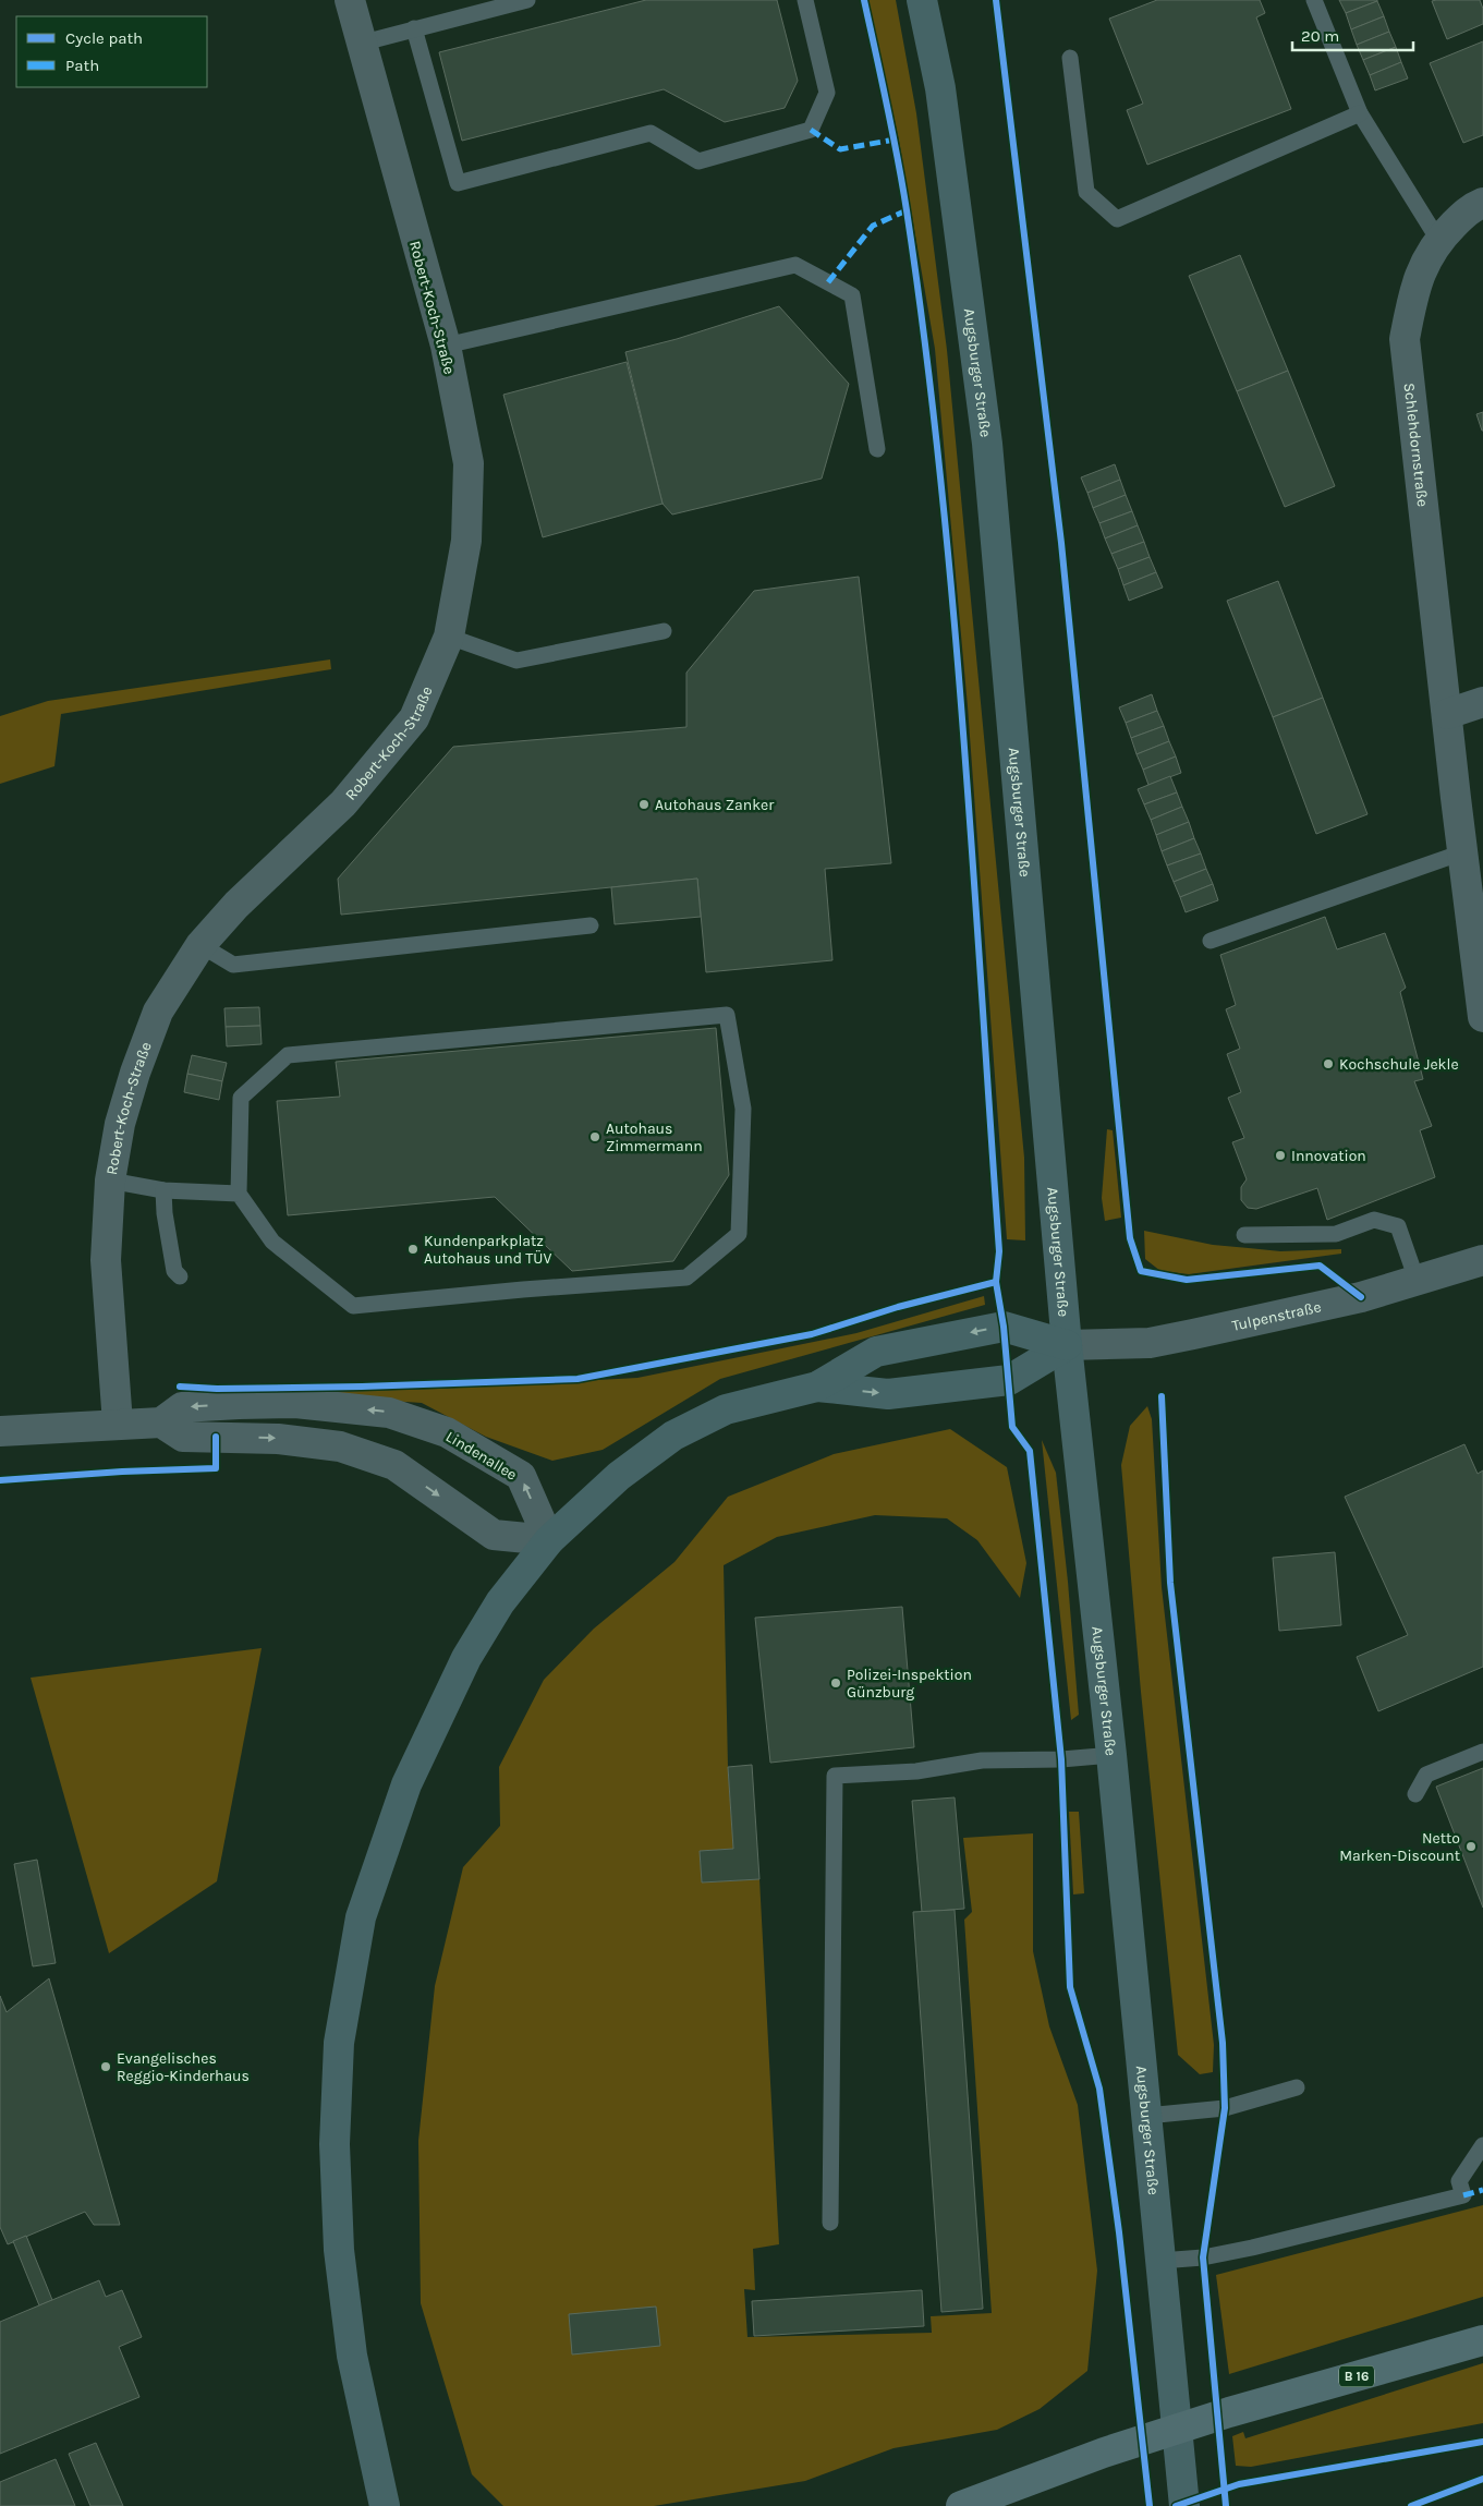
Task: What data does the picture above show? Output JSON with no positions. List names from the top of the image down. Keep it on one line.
{"streets":{"main road":["Augsburger Straße","B 16"],"street":["Robert-Koch-Straße","Schlehdornstraße","Tulpenstraße","Lindenallee"]},"crossings":[["Augsburger Straße","Tulpenstraße"]],"places":["Autohaus Zanker","Kochschule Jekle","Autohaus Zimmermann","Innovation","Kundenparkplatz Autohaus und TÜV","Polizei-Inspektion Günzburg","Netto Marken-Discount","Evangelisches Reggio-Kinderhaus"],"legend":["Cycle path","Path"],"scale_bar":"20 m"}
